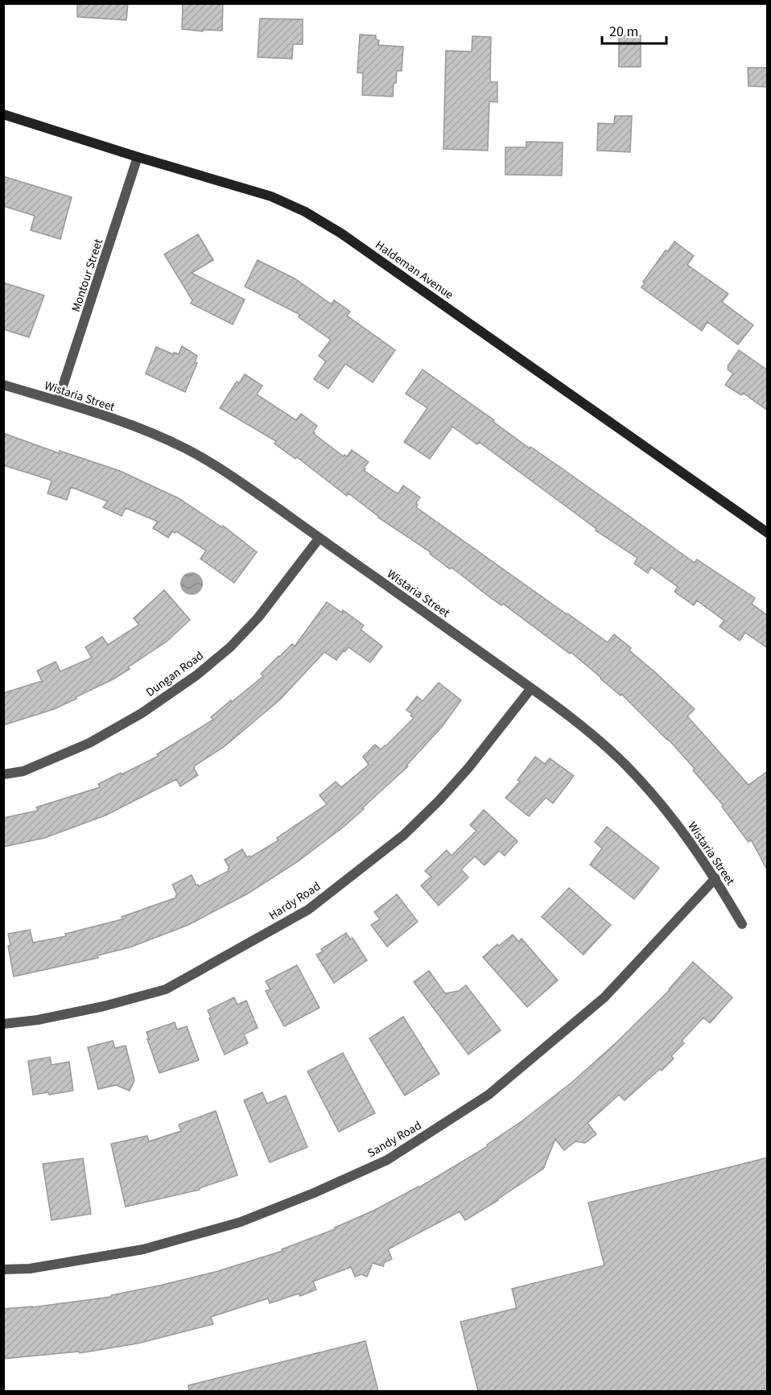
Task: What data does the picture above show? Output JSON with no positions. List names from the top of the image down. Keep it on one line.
{"streets":{"main road":["Haldeman Avenue"],"street":["Montour Street","Wistaria Street","Dungan Road","Hardy Road","Sandy Road"]},"crossings":[["Haldeman Avenue","Montour Street"],["Montour Street","Wistaria Street"],["Wistaria Street","Dungan Road"],["Wistaria Street","Hardy Road"],["Wistaria Street","Sandy Road"]],"scale_bar":"20 m"}
